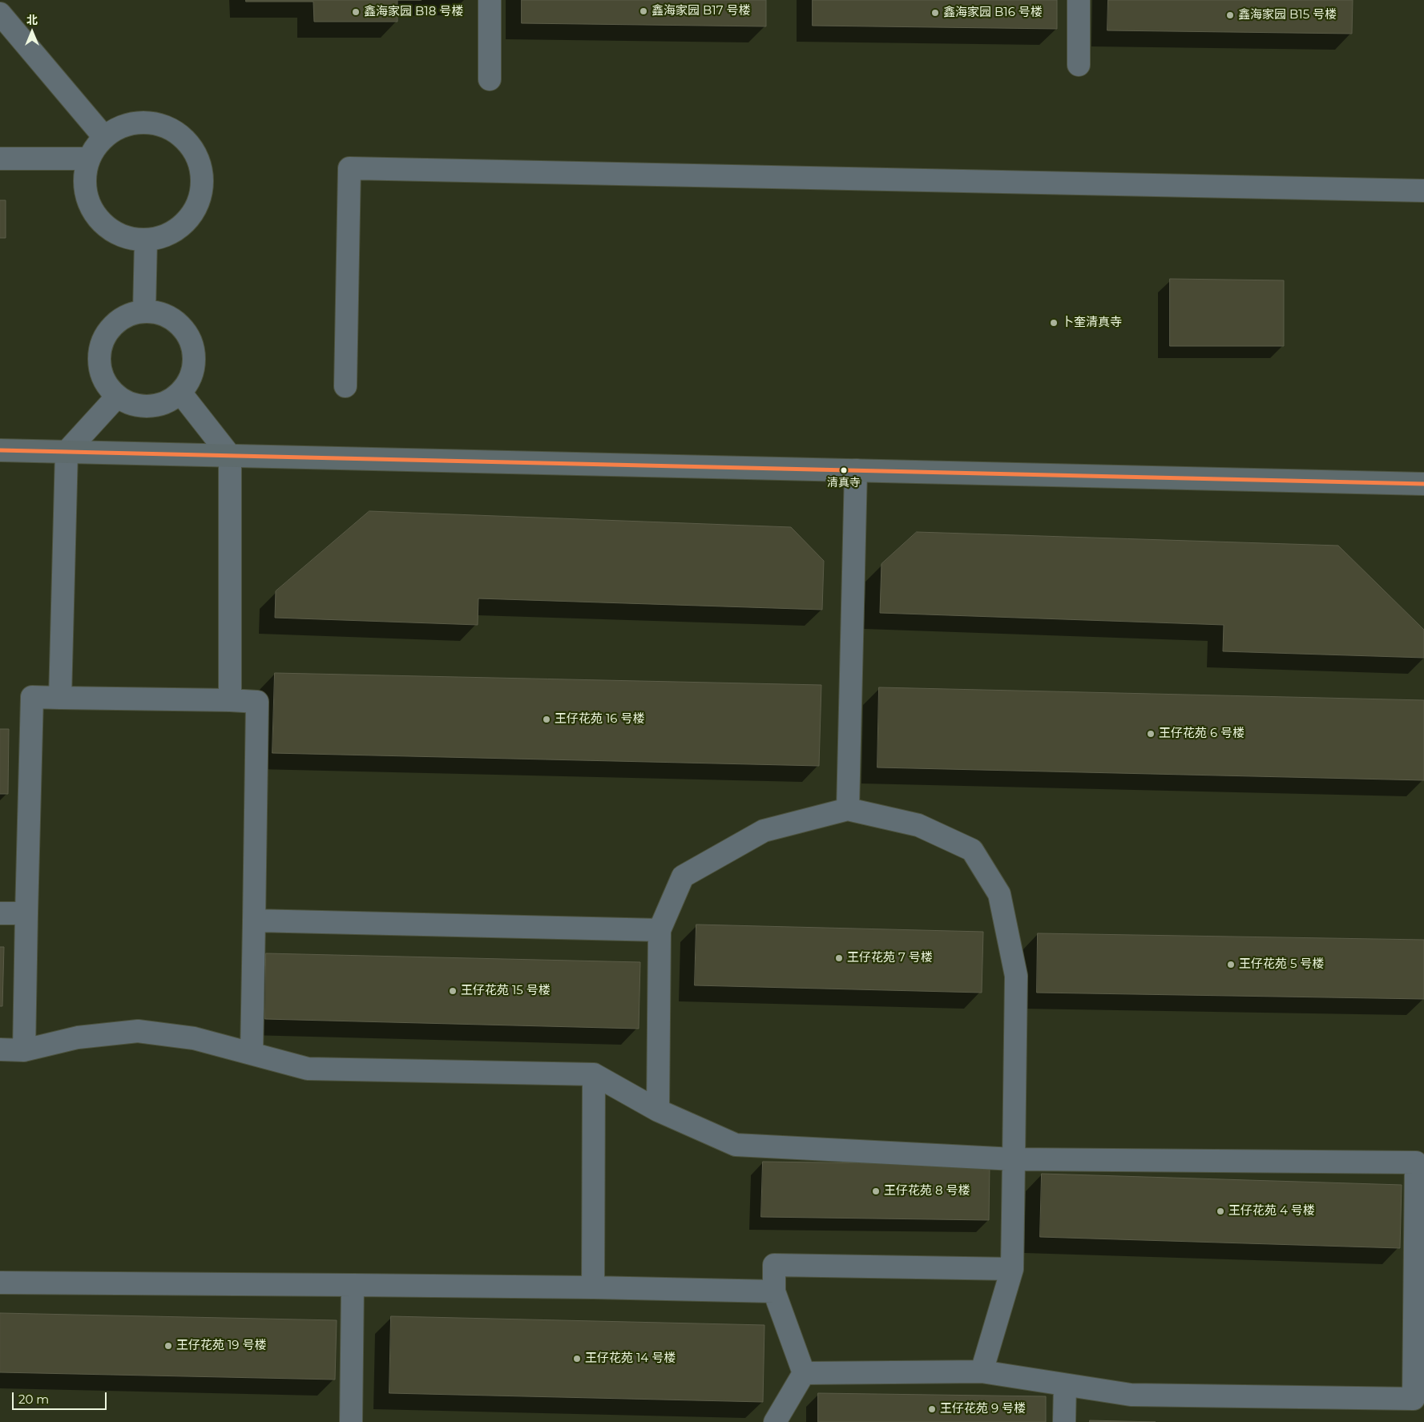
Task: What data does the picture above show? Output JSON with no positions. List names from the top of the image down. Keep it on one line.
{"places":["鑫海家园 B17 号楼","鑫海家园 B18 号楼","鑫海家园 B16 号楼","鑫海家园 B15 号楼","卜奎清真寺","清真寺","王仔花苑 16 号楼","王仔花苑 6 号楼","王仔花苑 7 号楼","王仔花苑 5 号楼","王仔花苑 15 号楼","王仔花苑 8 号楼","王仔花苑 4 号楼","王仔花苑 19 号楼","王仔花苑 14 号楼","王仔花苑 9 号楼"],"scale_bar":"20 m","north":"top"}
